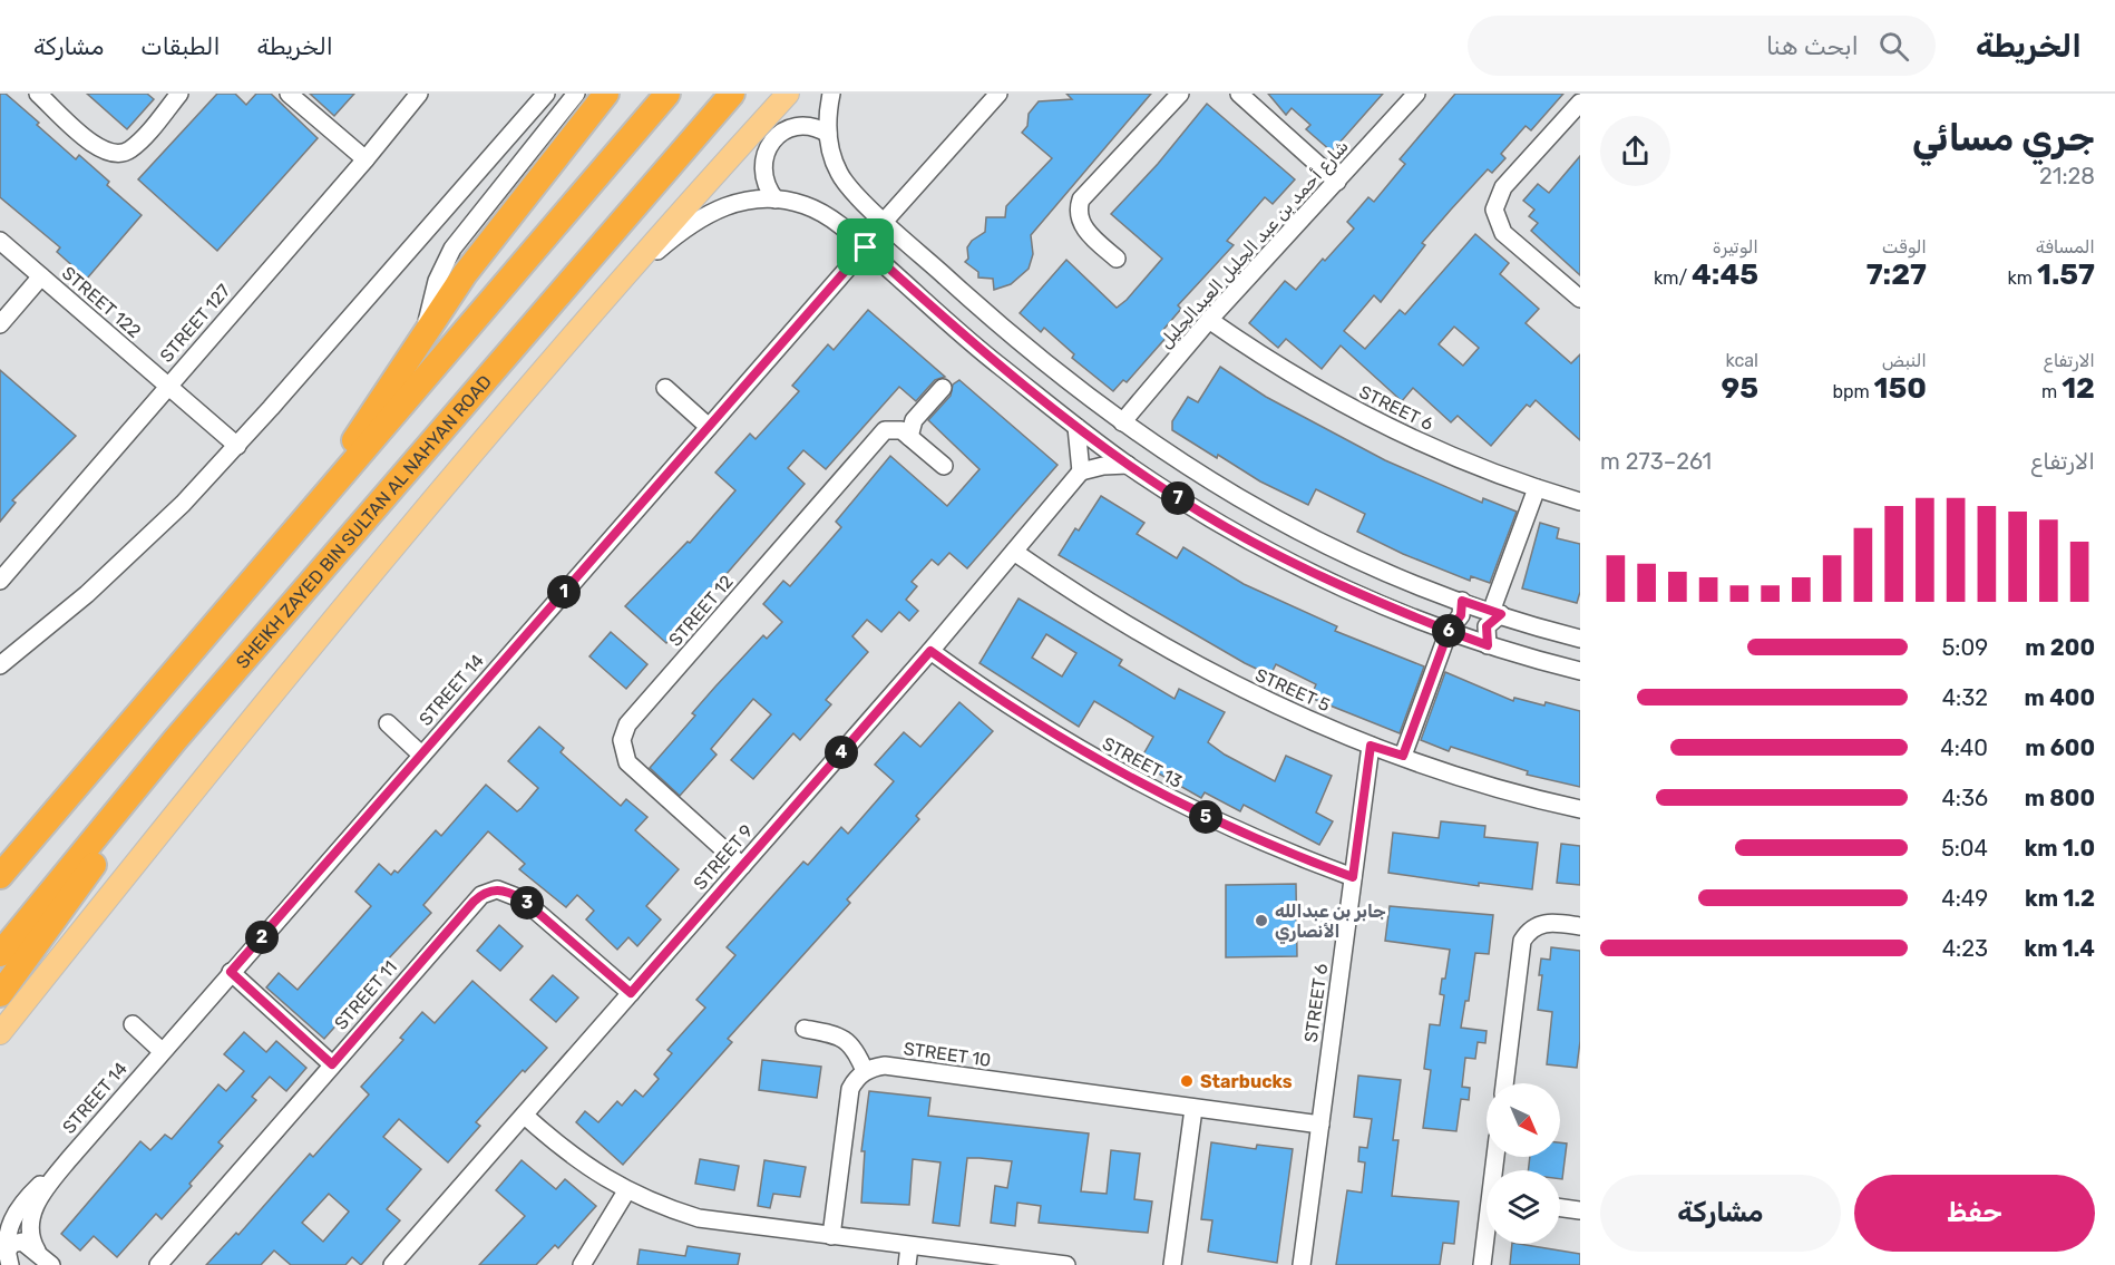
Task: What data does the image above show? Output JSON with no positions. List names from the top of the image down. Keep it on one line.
{"streets":{"highway":["SHEIKH ZAYED BIN SULTAN AL NAHYAN ROAD"],"street":["شارع أحمد بن عبد الجليل العبدالجليل","STREET 122","STREET 127","STREET 6","STREET 12","STREET 14","STREET 5","STREET 13","STREET 9","STREET 11","STREET 10"]},"crossings":[["شارع أحمد بن عبد الجليل العبدالجليل","STREET 6"],["STREET 122","STREET 127"],["STREET 6","STREET 5"],["STREET 6","STREET 13"],["STREET 6","STREET 10"],["STREET 12","STREET 9"],["STREET 5","STREET 9"],["STREET 13","STREET 9"],["STREET 9","STREET 11"]],"places":["جابر بن عبدالله الأنصاري","Starbucks"],"north":"bottom right","page":{"header":"الخريطة","search":"ابحث هنا","nav":["الخريطة","الطبقات","مشاركة"],"heading":["جري مسائي","21:28"],"stats":[["المسافة","1.57 km"],["الوقت","7:27"],["الوتيرة","4:45 /km"],["الارتفاع","12 m"],["النبض","150 bpm"],["kcal","95"]],"chart":["الارتفاع","261–273 m"],"pins":["7","1","6","4","5","3","2"],"list":[{"name":"200 m","note":"5:09"},{"name":"400 m","note":"4:32"},{"name":"600 m","note":"4:40"},{"name":"800 m","note":"4:36"},{"name":"1.0 km","note":"5:04"},{"name":"1.2 km","note":"4:49"},{"name":"1.4 km","note":"4:23"}],"buttons":["حفظ","مشاركة"]}}
